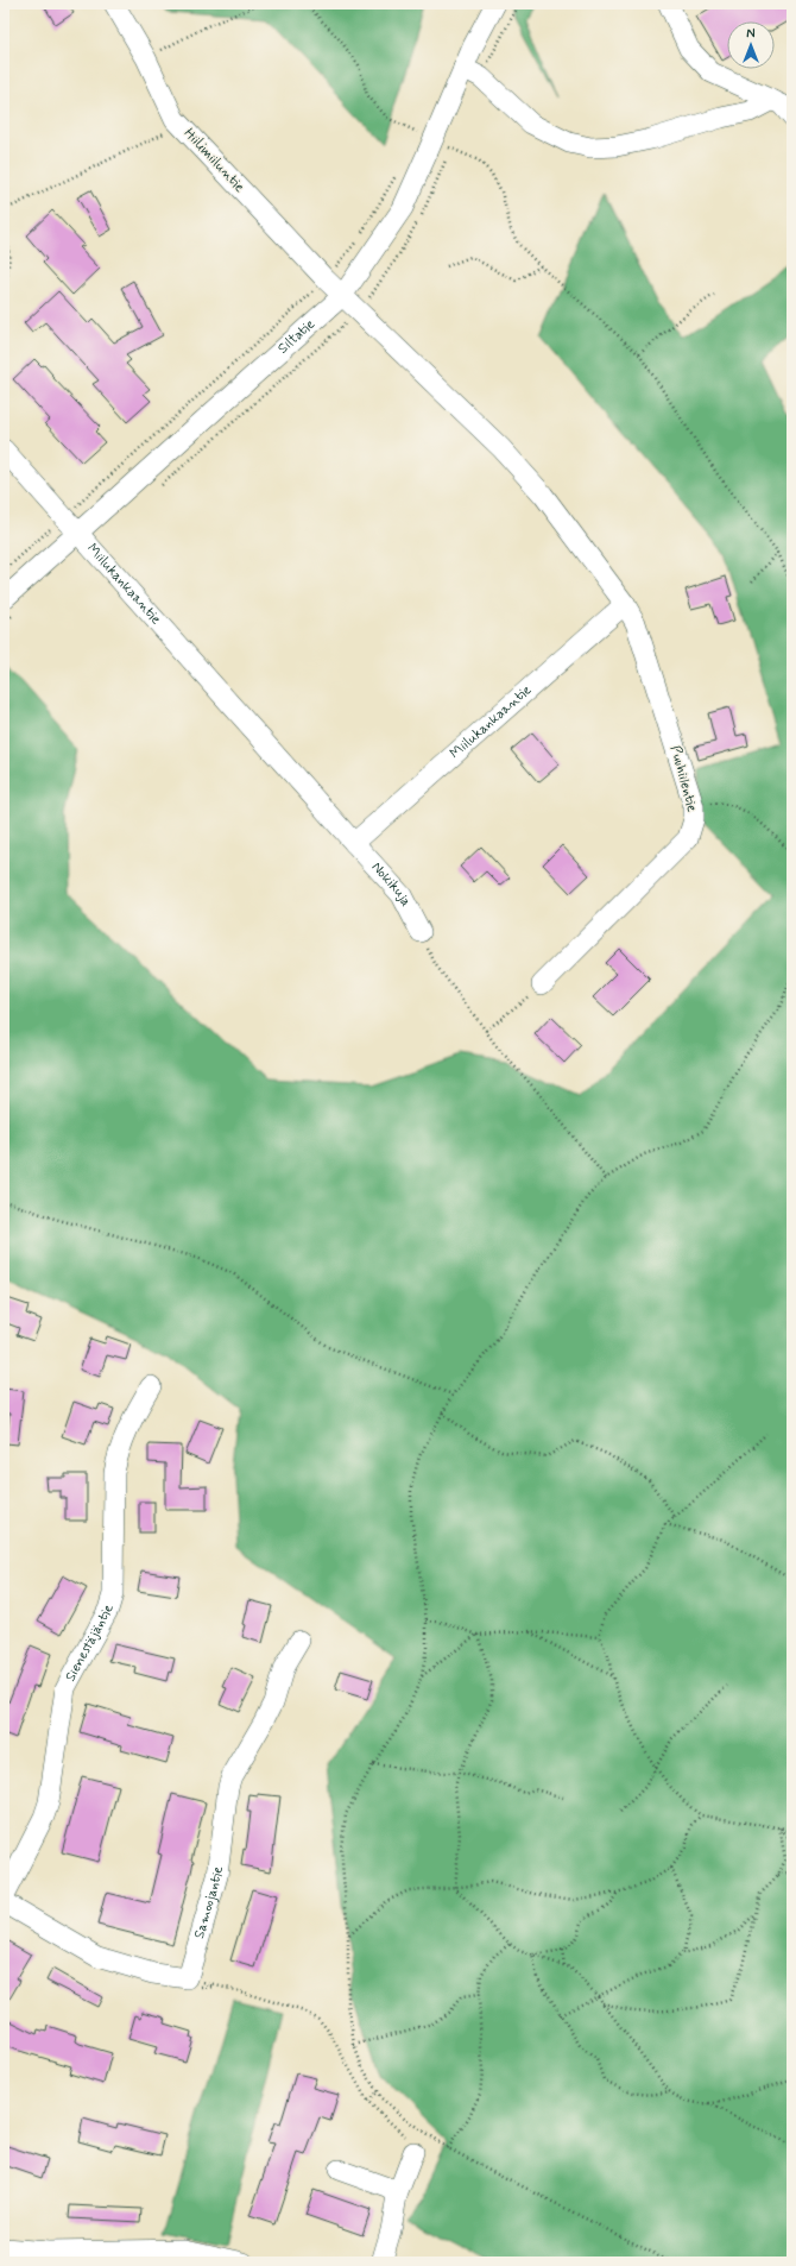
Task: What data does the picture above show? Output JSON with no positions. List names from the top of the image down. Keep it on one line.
{"streets":{"street":["Hiilimiiluntie","Siltatie","Miilukankaantie","Puuhiilentie","Nokikuja","Sienestäjäntie","Samoojantie"]},"crossings":[["Hiilimiiluntie","Siltatie"],["Siltatie","Miilukankaantie"],["Miilukankaantie","Puuhiilentie"],["Miilukankaantie","Nokikuja"]],"north":"top"}
